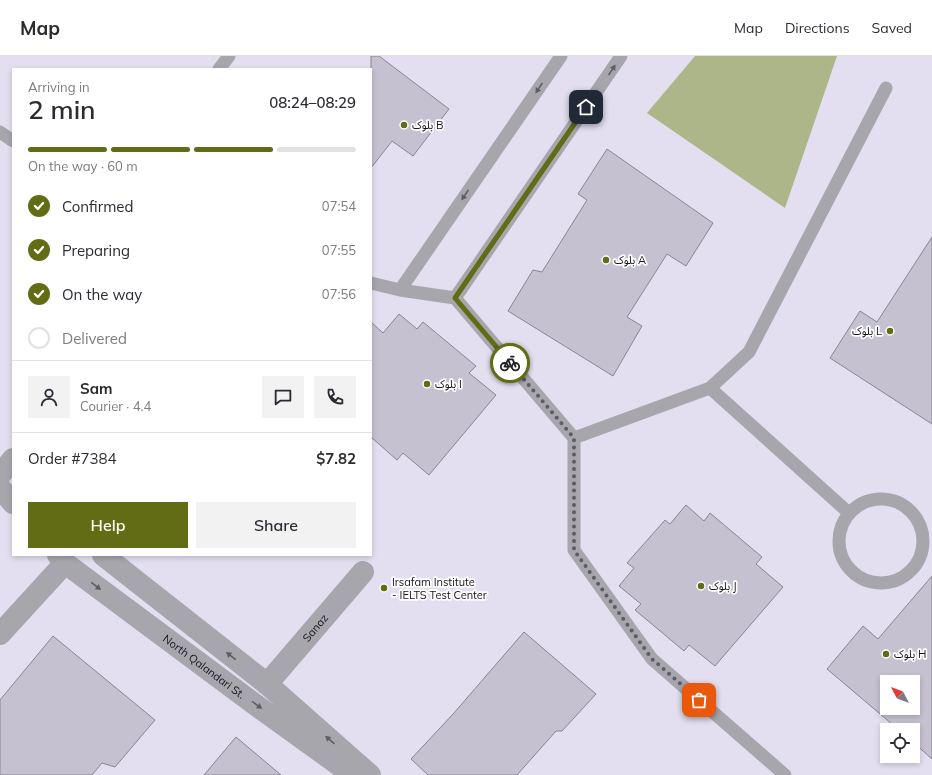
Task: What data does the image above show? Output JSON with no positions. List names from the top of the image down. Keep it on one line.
{"streets":{"street":["Sanaz","North Qalandari St."]},"places":["بلوک B","بلوک A","بلوک L","بلوک I","بلوک J","Irsafam Institute - IELTS Test Center","بلوک H"],"north":"top left","page":{"header":"Map","nav":["Map","Directions","Saved"],"heading":["2 min","Arriving in","08:24–08:29"],"panel":["Sam","Courier · 4.4","Order #7384","$7.82"],"bar":"On the way · 60 m","list":[["Confirmed","07:54"],["Preparing","07:55"],["On the way","07:56"],"Delivered"],"buttons":["Help","Share"]}}
